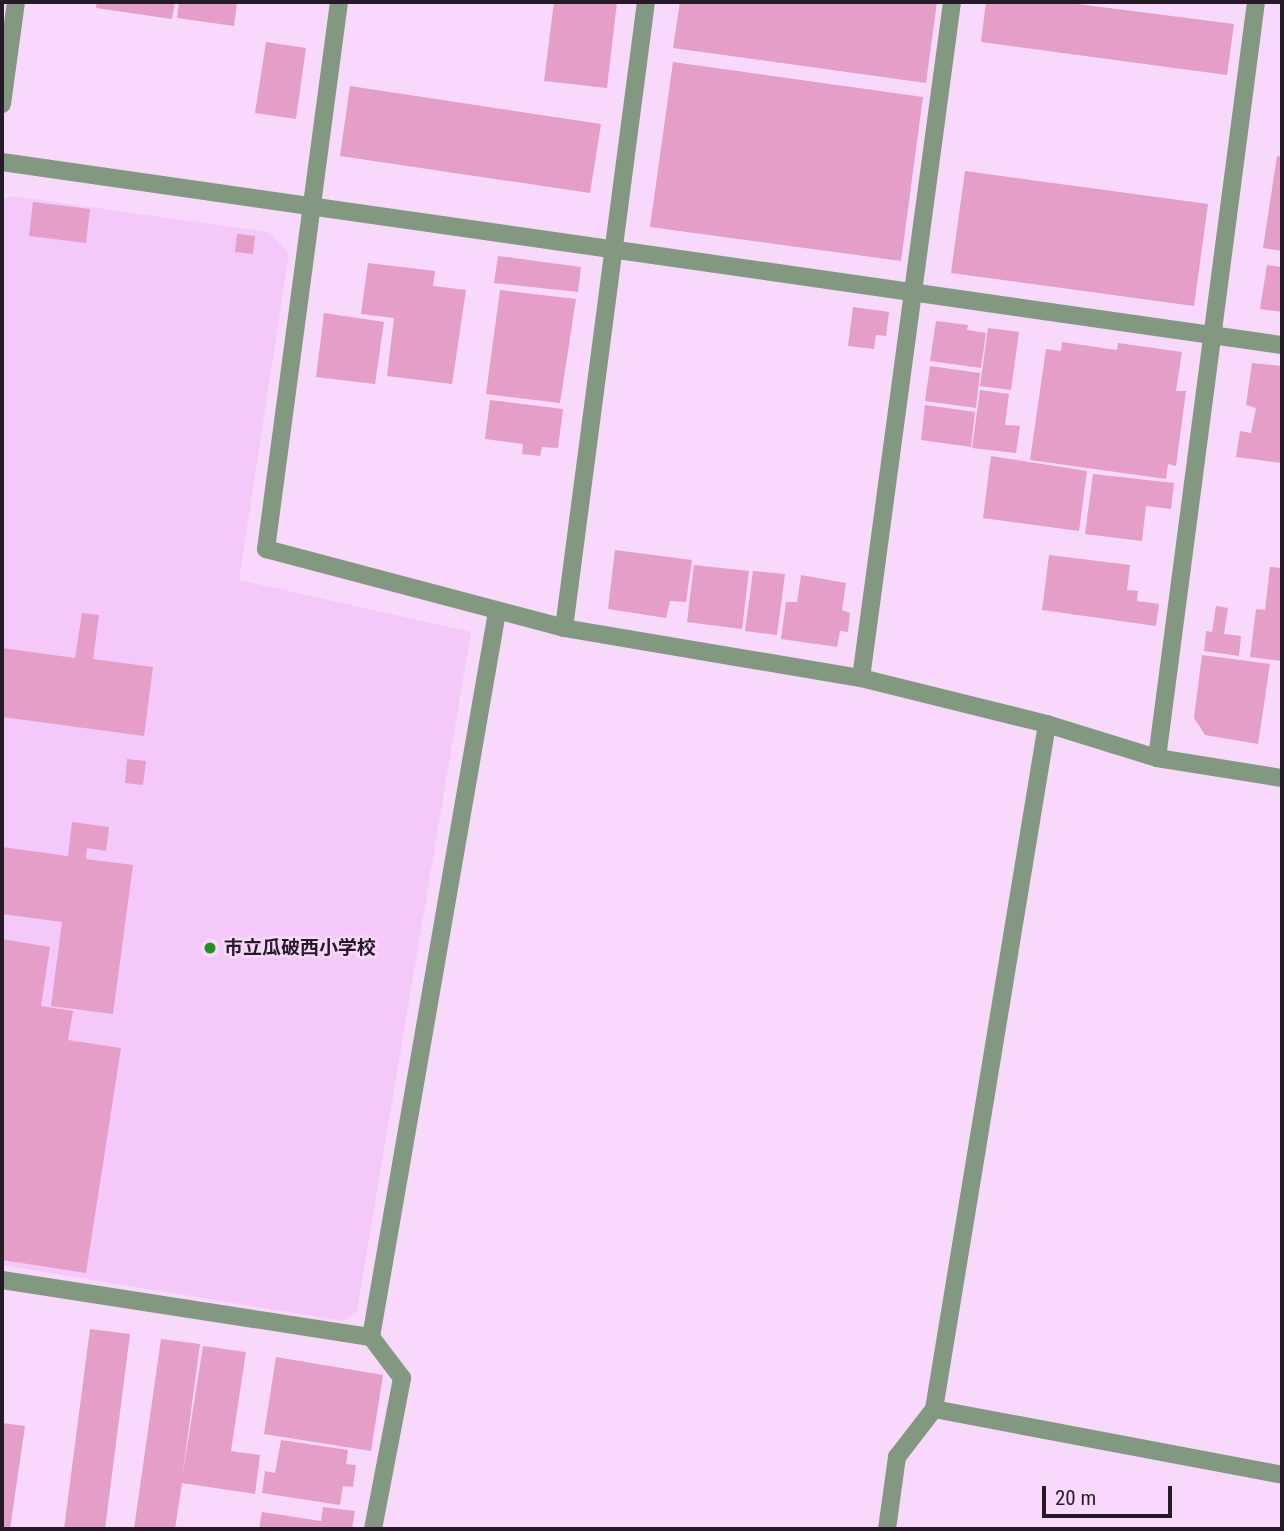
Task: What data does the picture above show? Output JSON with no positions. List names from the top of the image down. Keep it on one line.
{"places":["市立瓜破西小学校"],"scale_bar":"20 m"}
